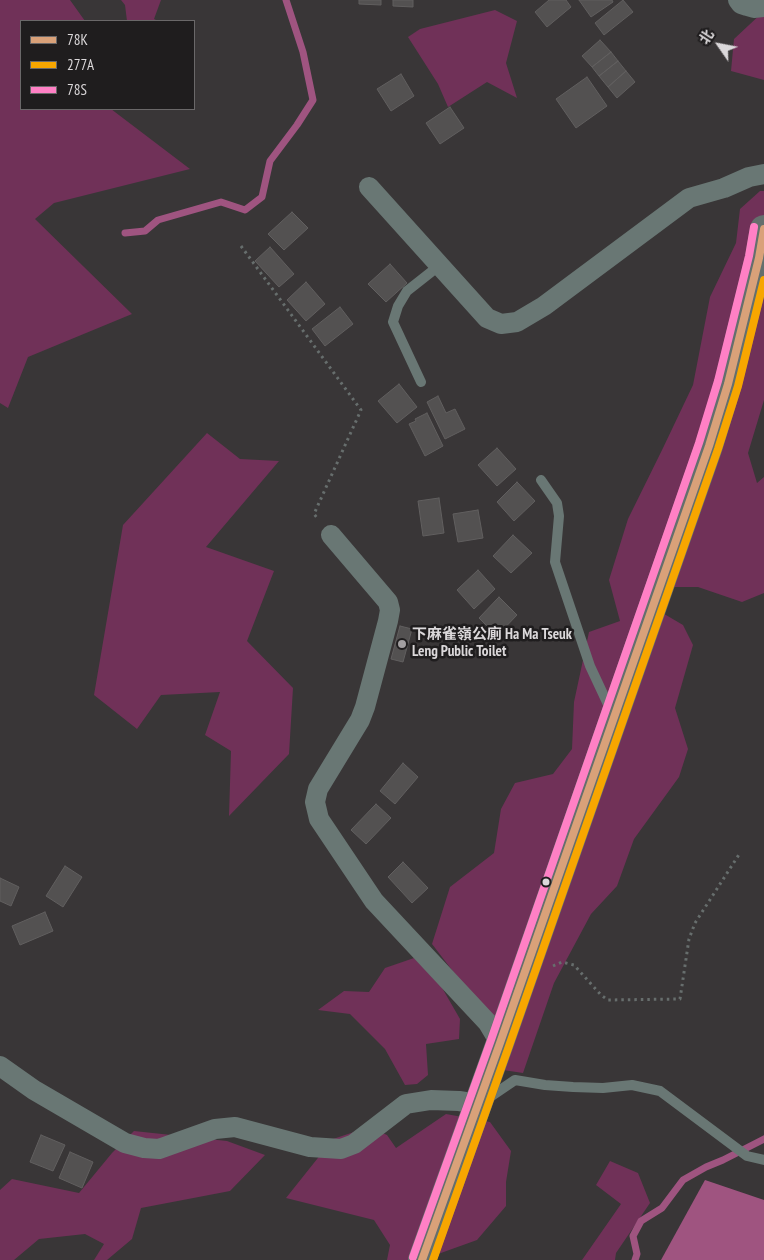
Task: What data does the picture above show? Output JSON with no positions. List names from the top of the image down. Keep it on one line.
{"places":["下麻雀嶺公廁 Ha Ma Tseuk Leng Public Toilet"],"lines":["transit line 78S","transit line 78K","transit line 277A"],"legend":["78K","277A","78S"],"north":"top left"}
